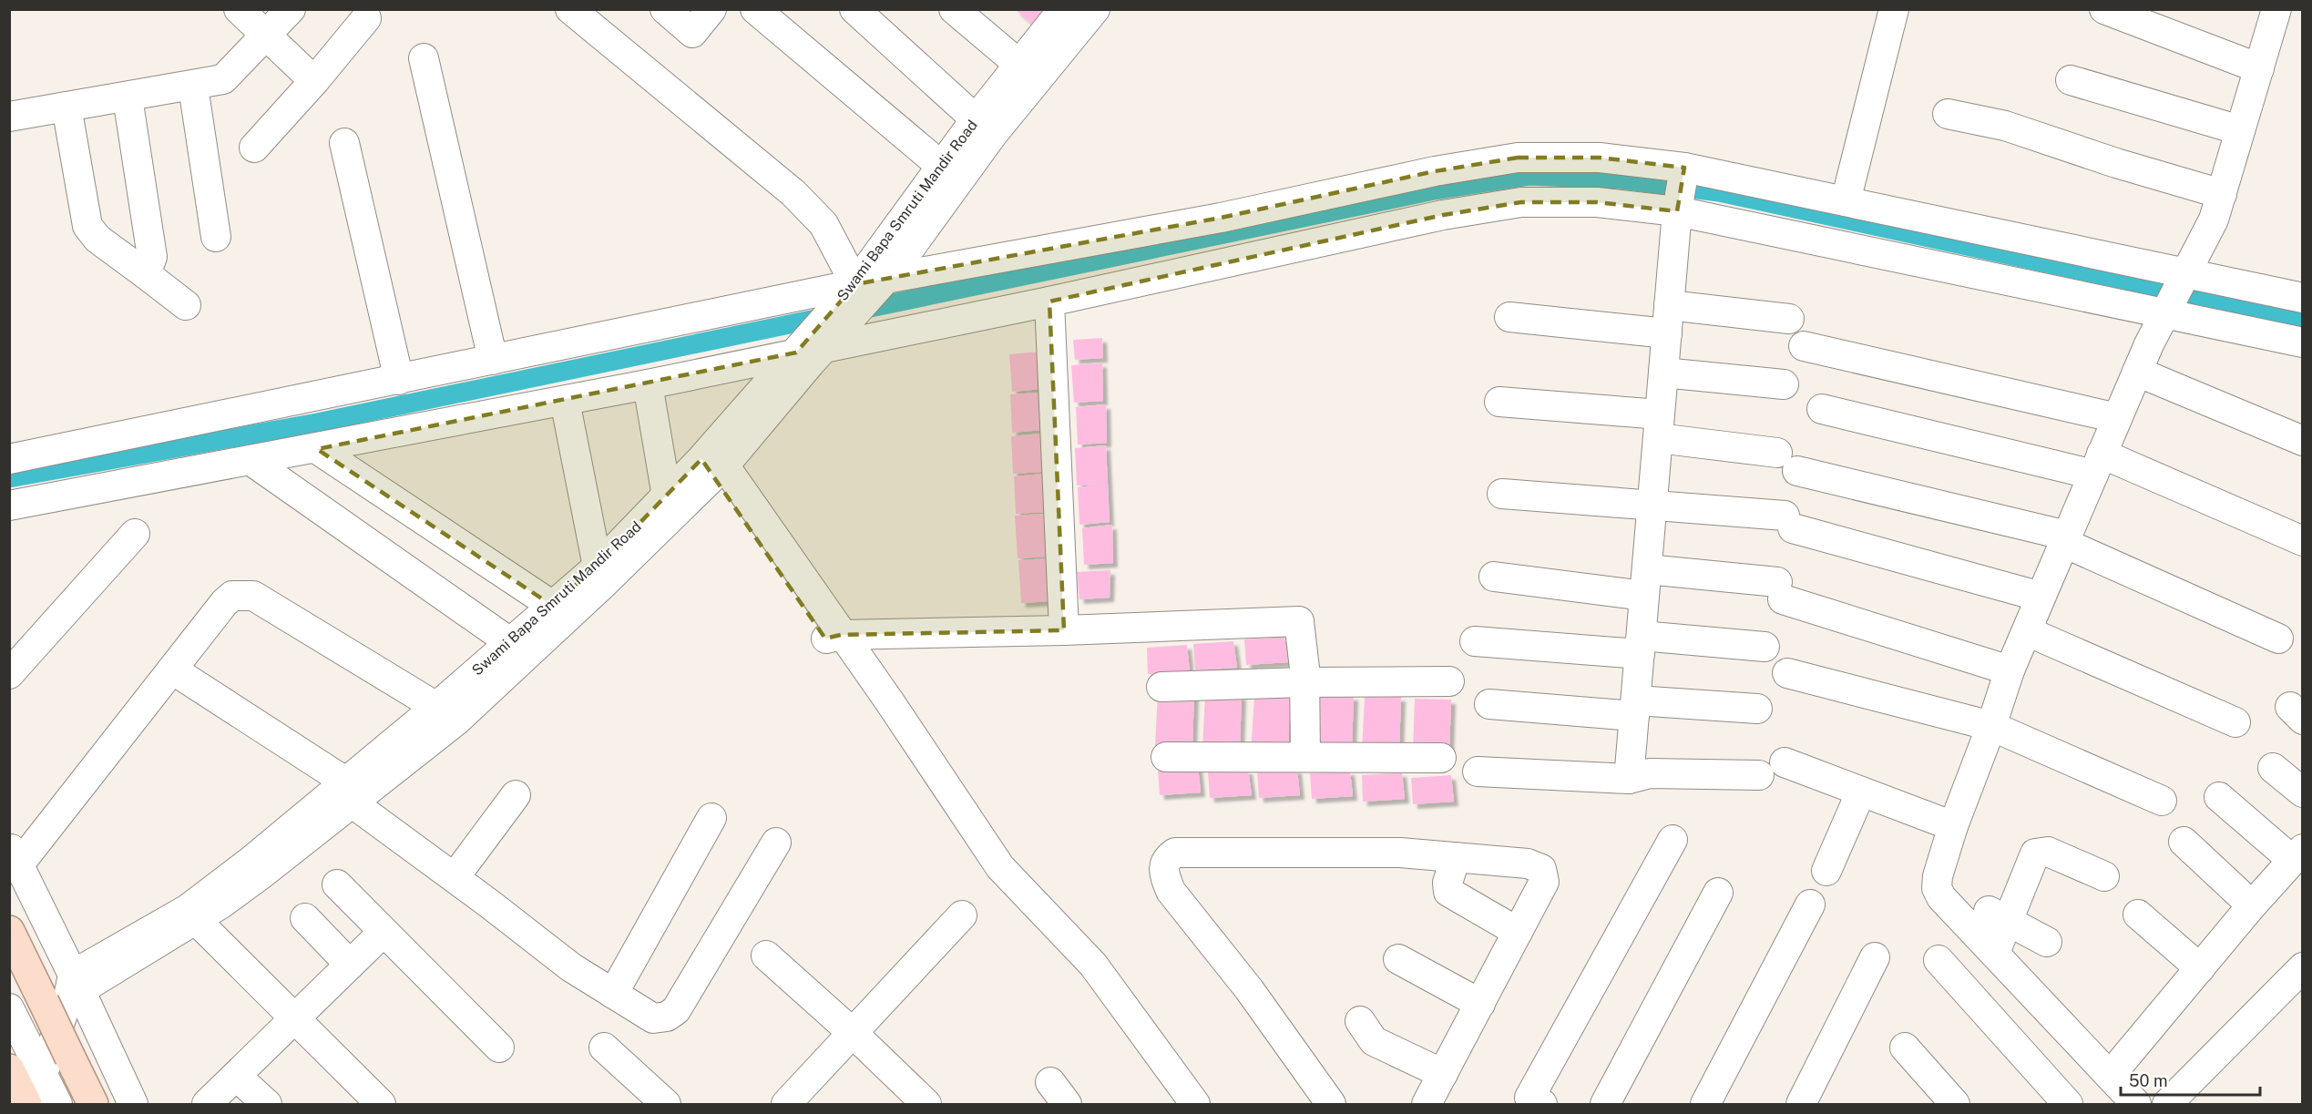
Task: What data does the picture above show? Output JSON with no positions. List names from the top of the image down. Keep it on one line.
{"streets":{"street":["Swami Bapa Smruti Mandir Road"]},"scale_bar":"50 m"}
